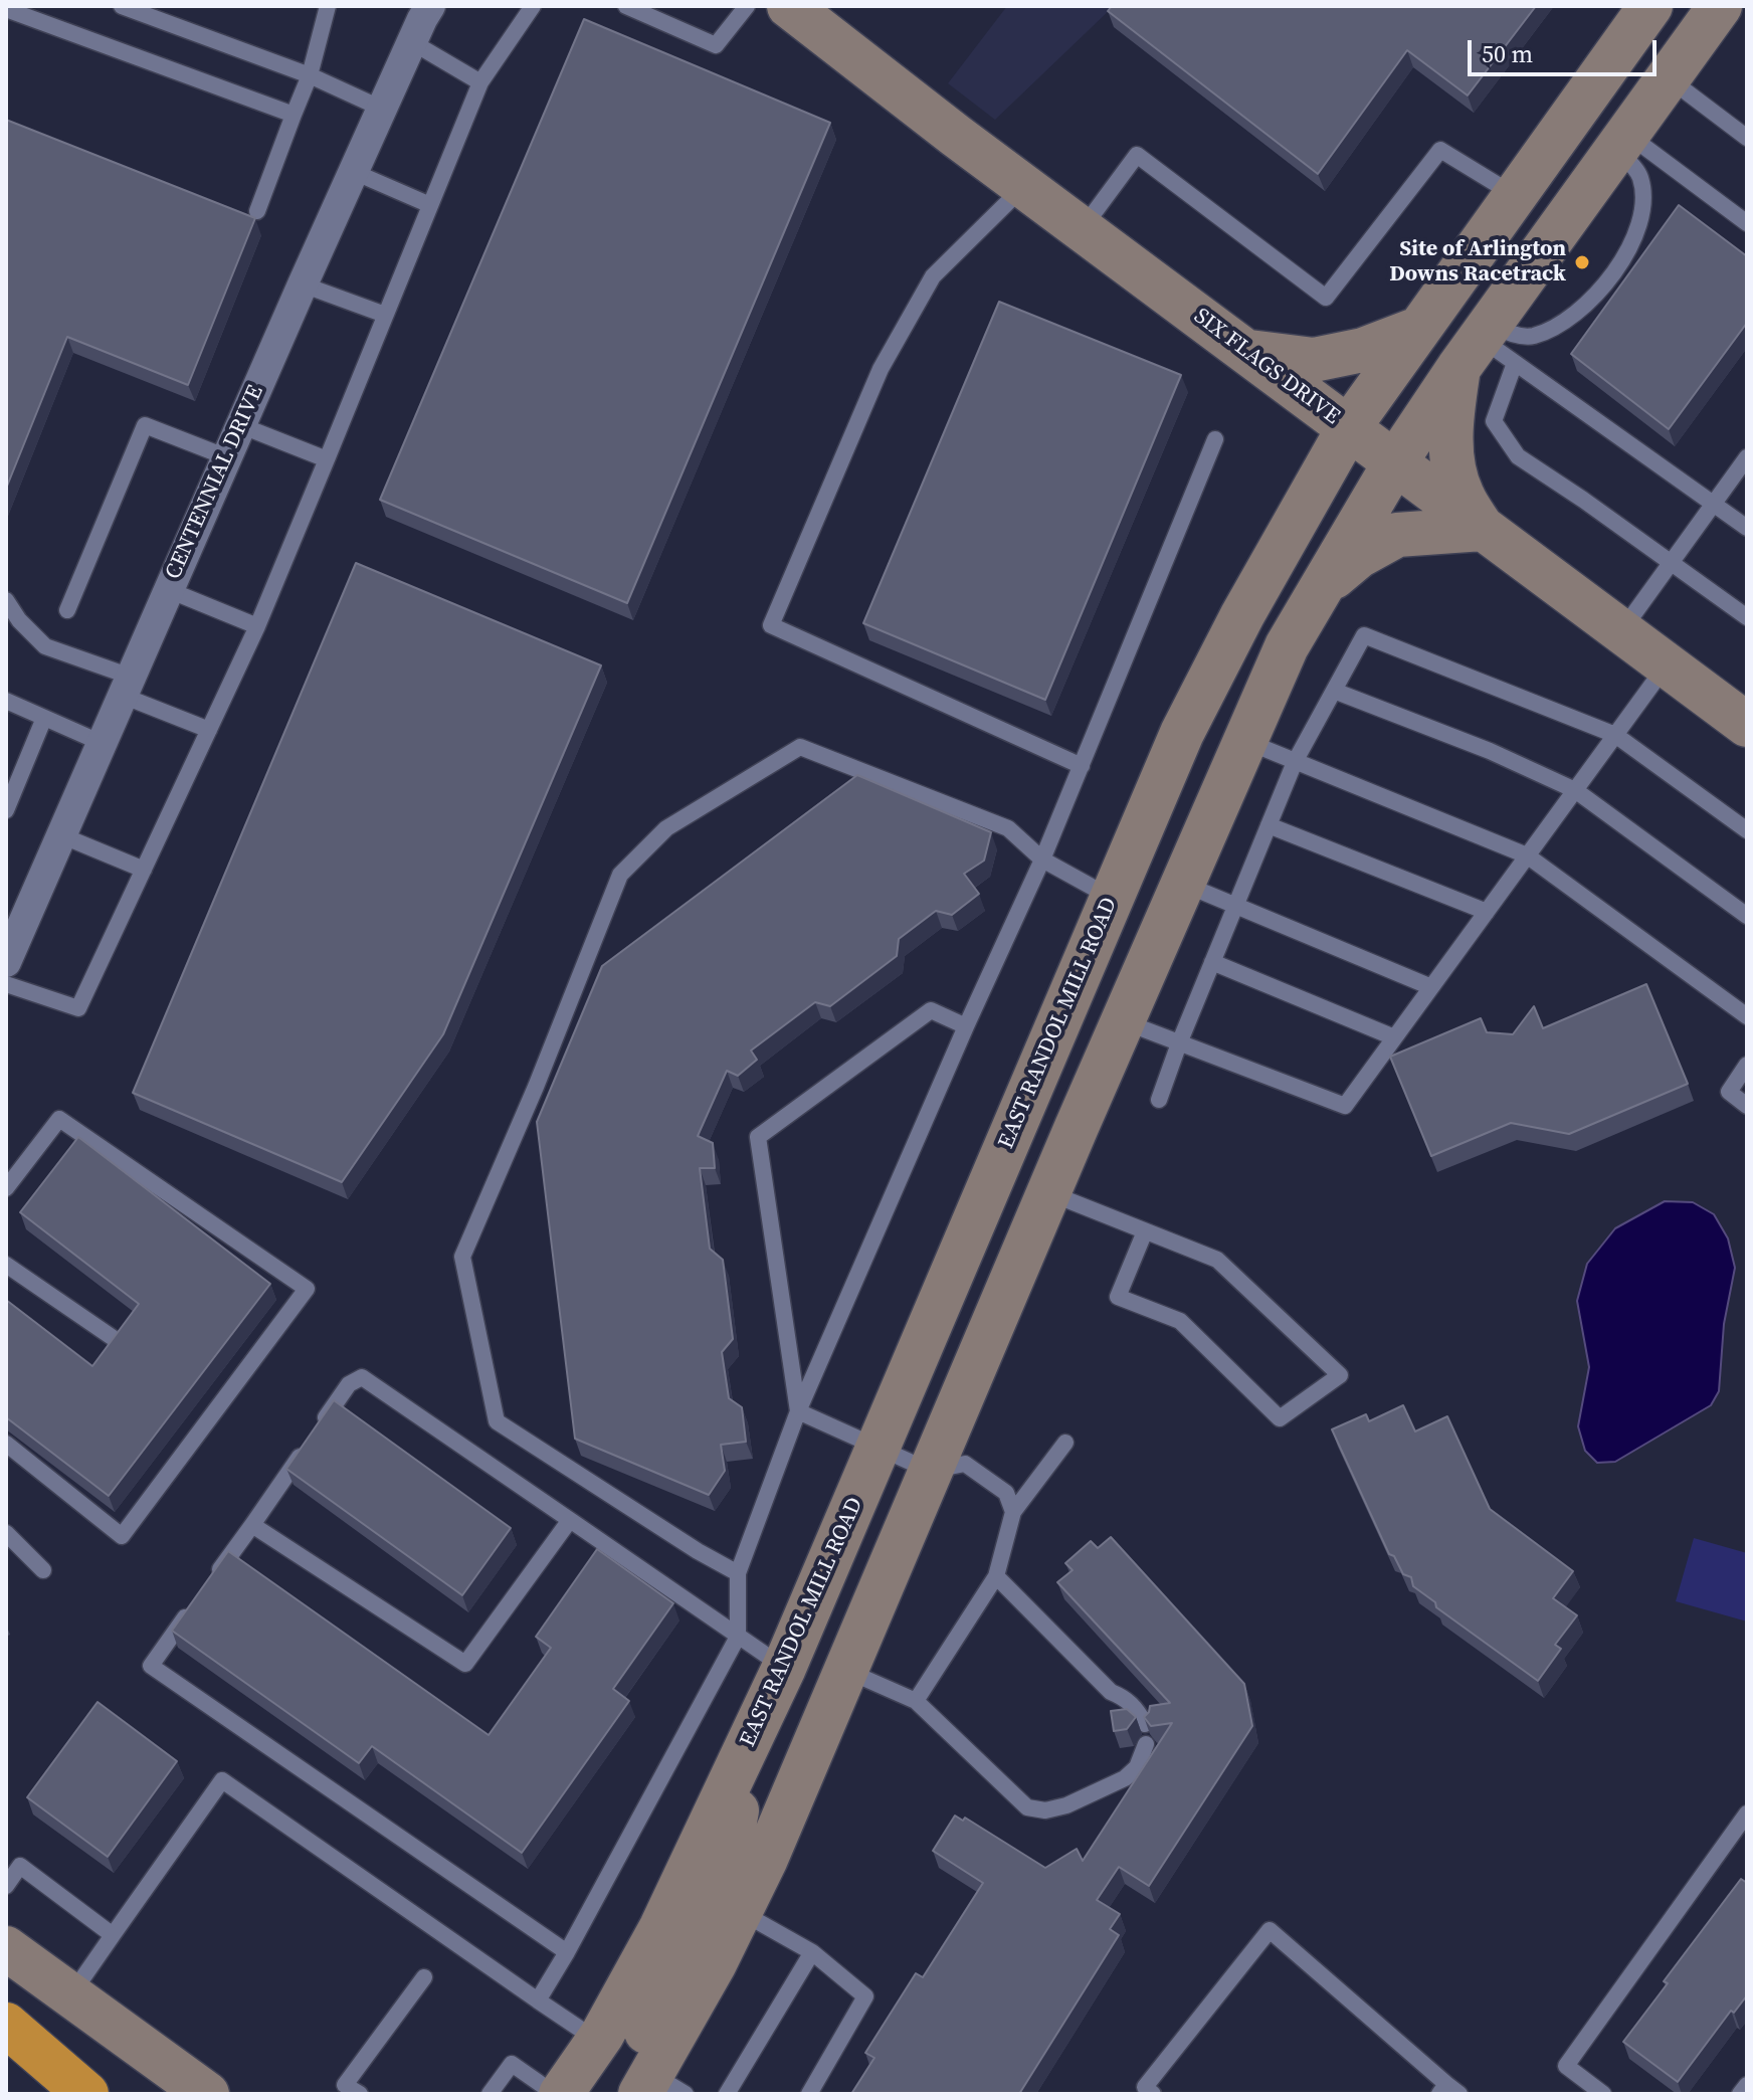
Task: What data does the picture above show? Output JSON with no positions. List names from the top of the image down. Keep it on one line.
{"streets":{"main road":["SIX FLAGS DRIVE","EAST RANDOL MILL ROAD"],"street":["CENTENNIAL DRIVE"]},"crossings":[["SIX FLAGS DRIVE","EAST RANDOL MILL ROAD"]],"places":["Site of Arlington Downs Racetrack"],"scale_bar":"50 m"}
